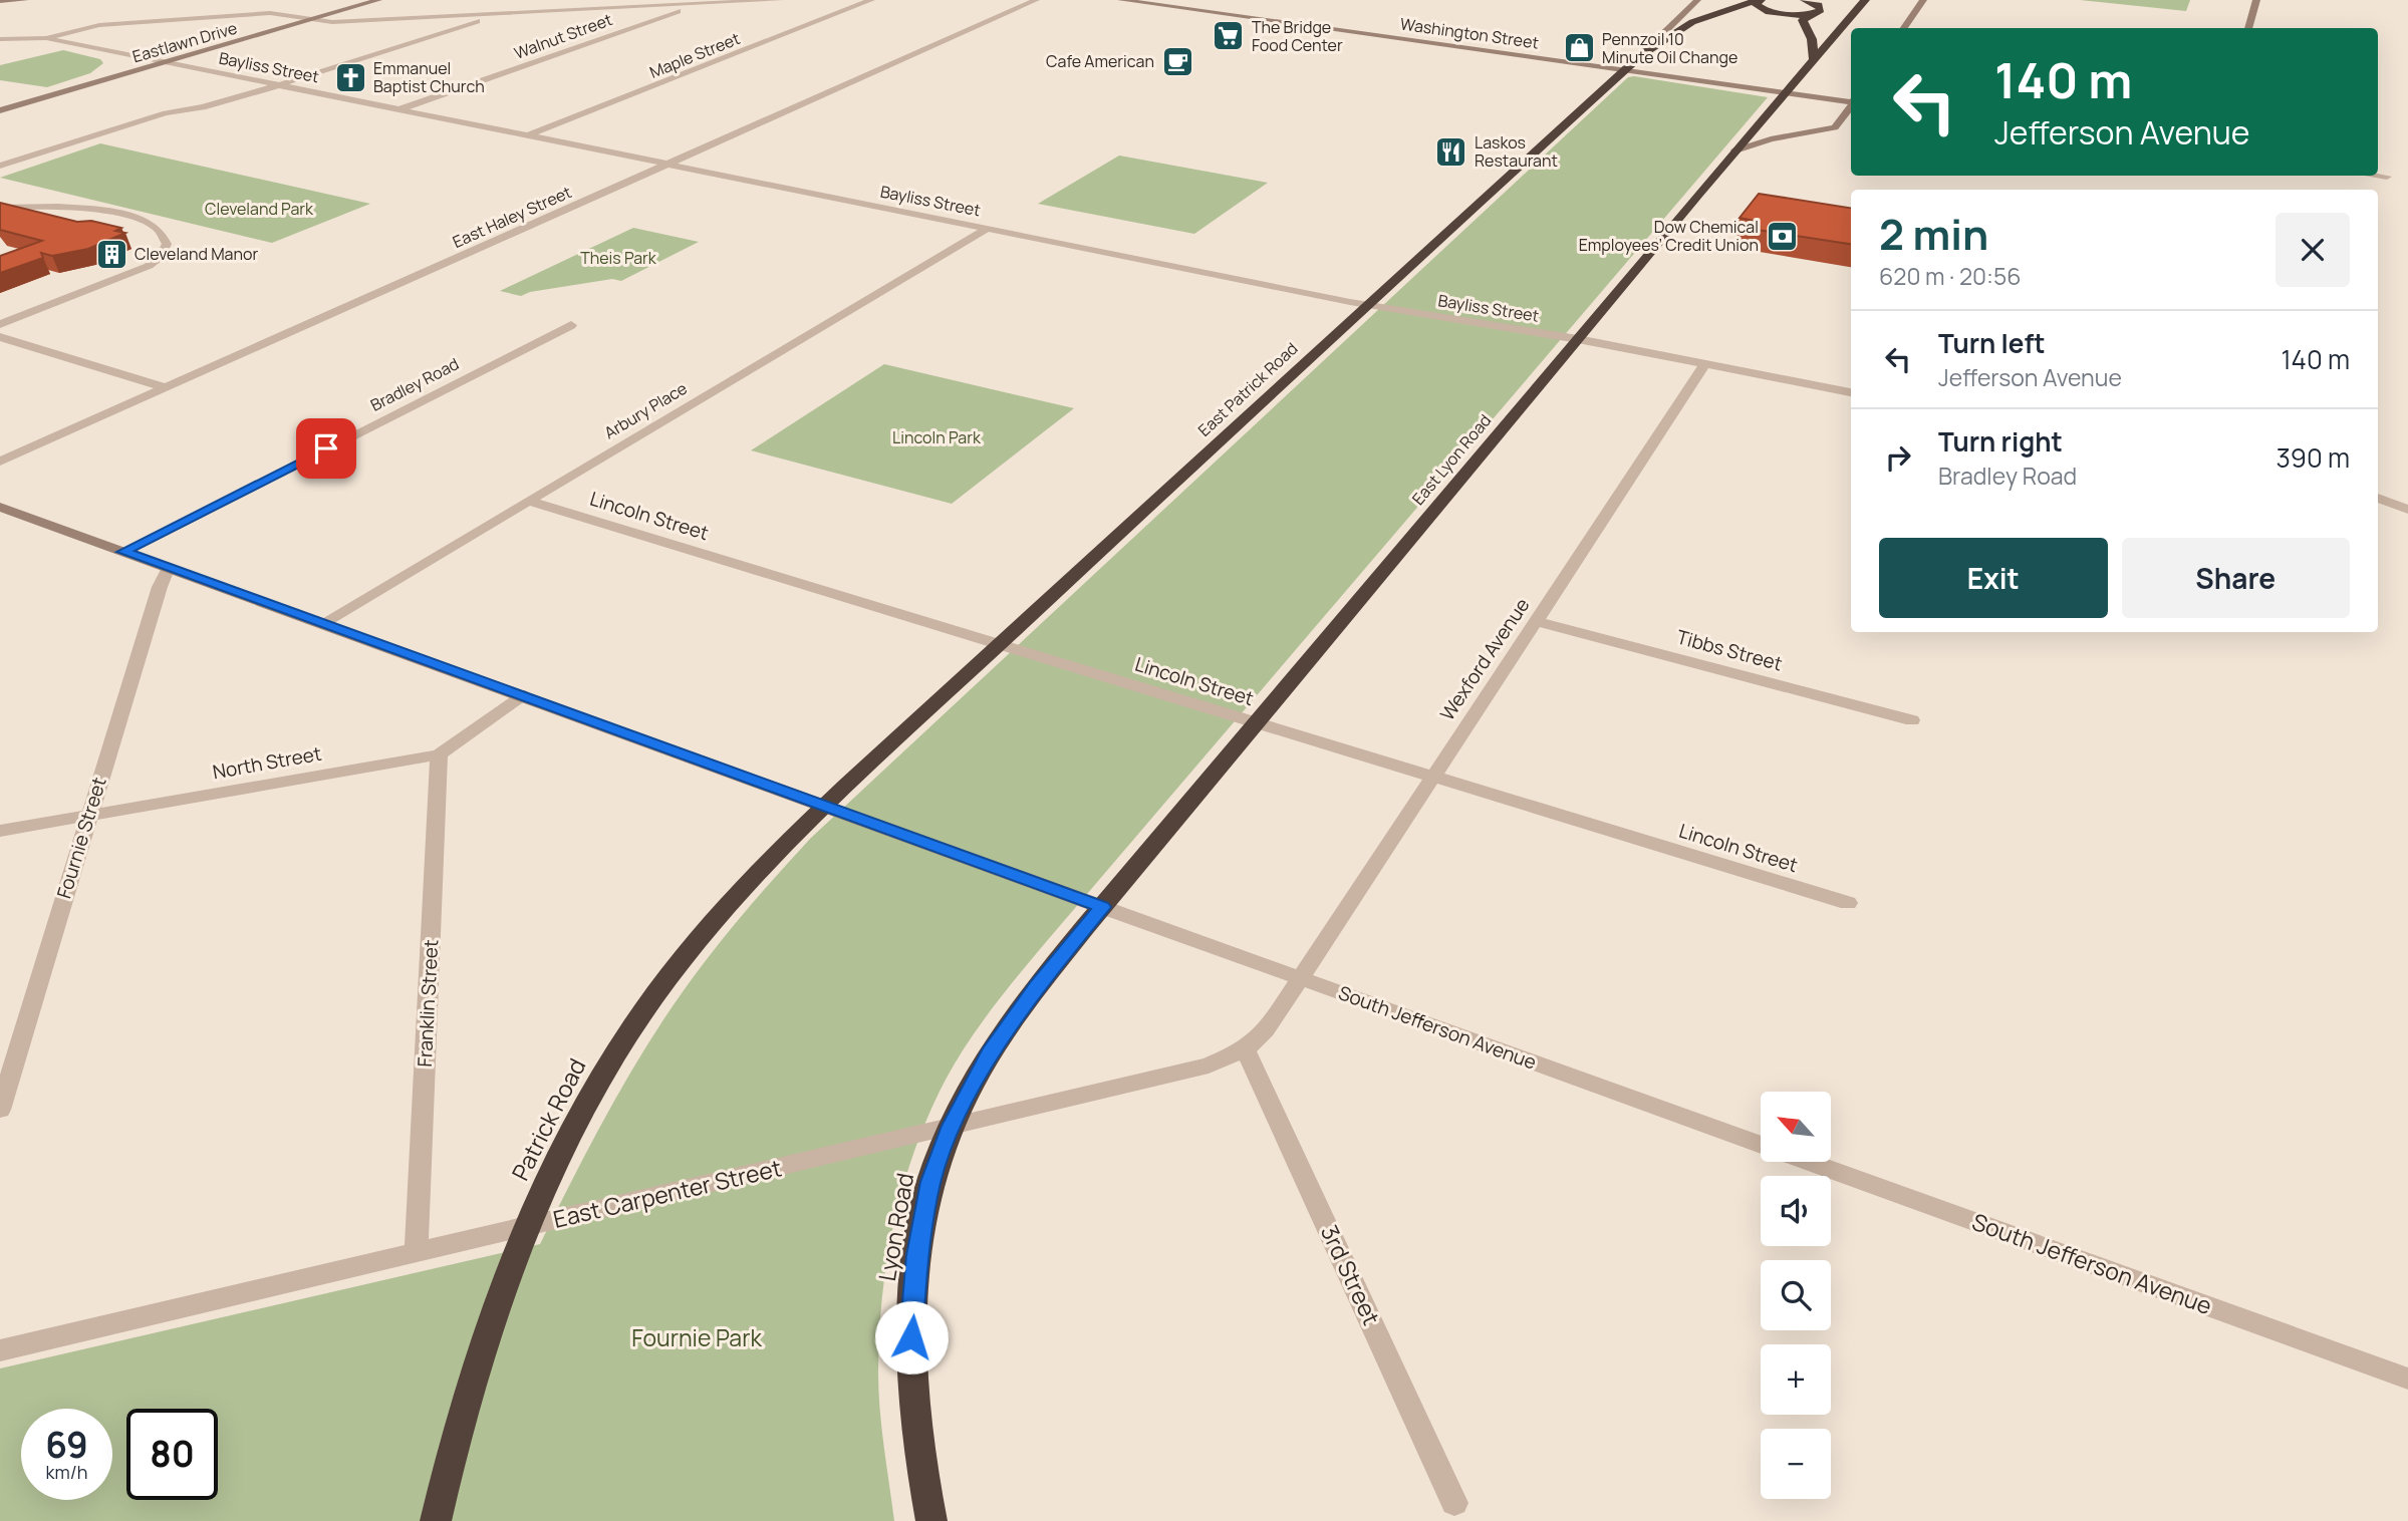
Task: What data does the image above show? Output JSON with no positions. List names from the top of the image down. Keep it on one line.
{"streets":{"highway":["East Patrick Road","East Lyon Road","Patrick Road","Lyon Road"],"street":["Washington Street","Walnut Street","Eastlawn Drive","Maple Street","Bayliss Street","East Haley Street","Bradley Road","Arbury Place","Lincoln Street","Tibbs Street","Wexford Avenue","North Street","Fournie Street","Franklin Street","South Jefferson Avenue","East Carpenter Street","3rd Street"]},"crossings":[["Washington Street","East Patrick Road"],["Washington Street","East Lyon Road"],["Walnut Street","Bayliss Street"],["Eastlawn Drive","Bayliss Street"],["Maple Street","Bayliss Street"],["Bayliss Street","East Haley Street"],["Bayliss Street","East Patrick Road"],["Bayliss Street","Arbury Place"],["Bayliss Street","East Lyon Road"],["Bayliss Street","Wexford Avenue"],["East Patrick Road","Lincoln Street"],["East Patrick Road","Patrick Road"],["Arbury Place","Lincoln Street"],["East Lyon Road","Lincoln Street"],["East Lyon Road","South Jefferson Avenue"],["East Lyon Road","Lyon Road"],["Lincoln Street","Wexford Avenue"],["Tibbs Street","Wexford Avenue"],["Wexford Avenue","South Jefferson Avenue"],["Wexford Avenue","East Carpenter Street"],["North Street","Fournie Street"],["North Street","Franklin Street"],["Franklin Street","East Carpenter Street"],["South Jefferson Avenue","East Carpenter Street"],["South Jefferson Avenue","Lyon Road"],["Patrick Road","East Carpenter Street"],["East Carpenter Street","Lyon Road"],["East Carpenter Street","3rd Street"]],"parks":["Cleveland Park","Theis Park","Lincoln Park","Fournie Park"],"places":{"supermarket":["The Bridge Food Center"],"shop":["Pennzoil 10 Minute Oil Change"],"cafe":["Cafe American"],"church":["Emmanuel Baptist Church"],"restaurant":["Laskos Restaurant"],"bank":["Dow Chemical Employees’ Credit Union"],"building":["Cleveland Manor"]},"north":"top left","page":{"turn":["140 m","Jefferson Avenue"],"heading":["2 min","620 m · 20:56"],"list":[{"name":"Turn left","note":"Jefferson Avenue","value":"140 m"},{"name":"Turn right","note":"Bradley Road","value":"390 m"}],"buttons":["Exit","Share"],"map_buttons":["+","−"],"speed":"69 km/h","limit":"80"}}
